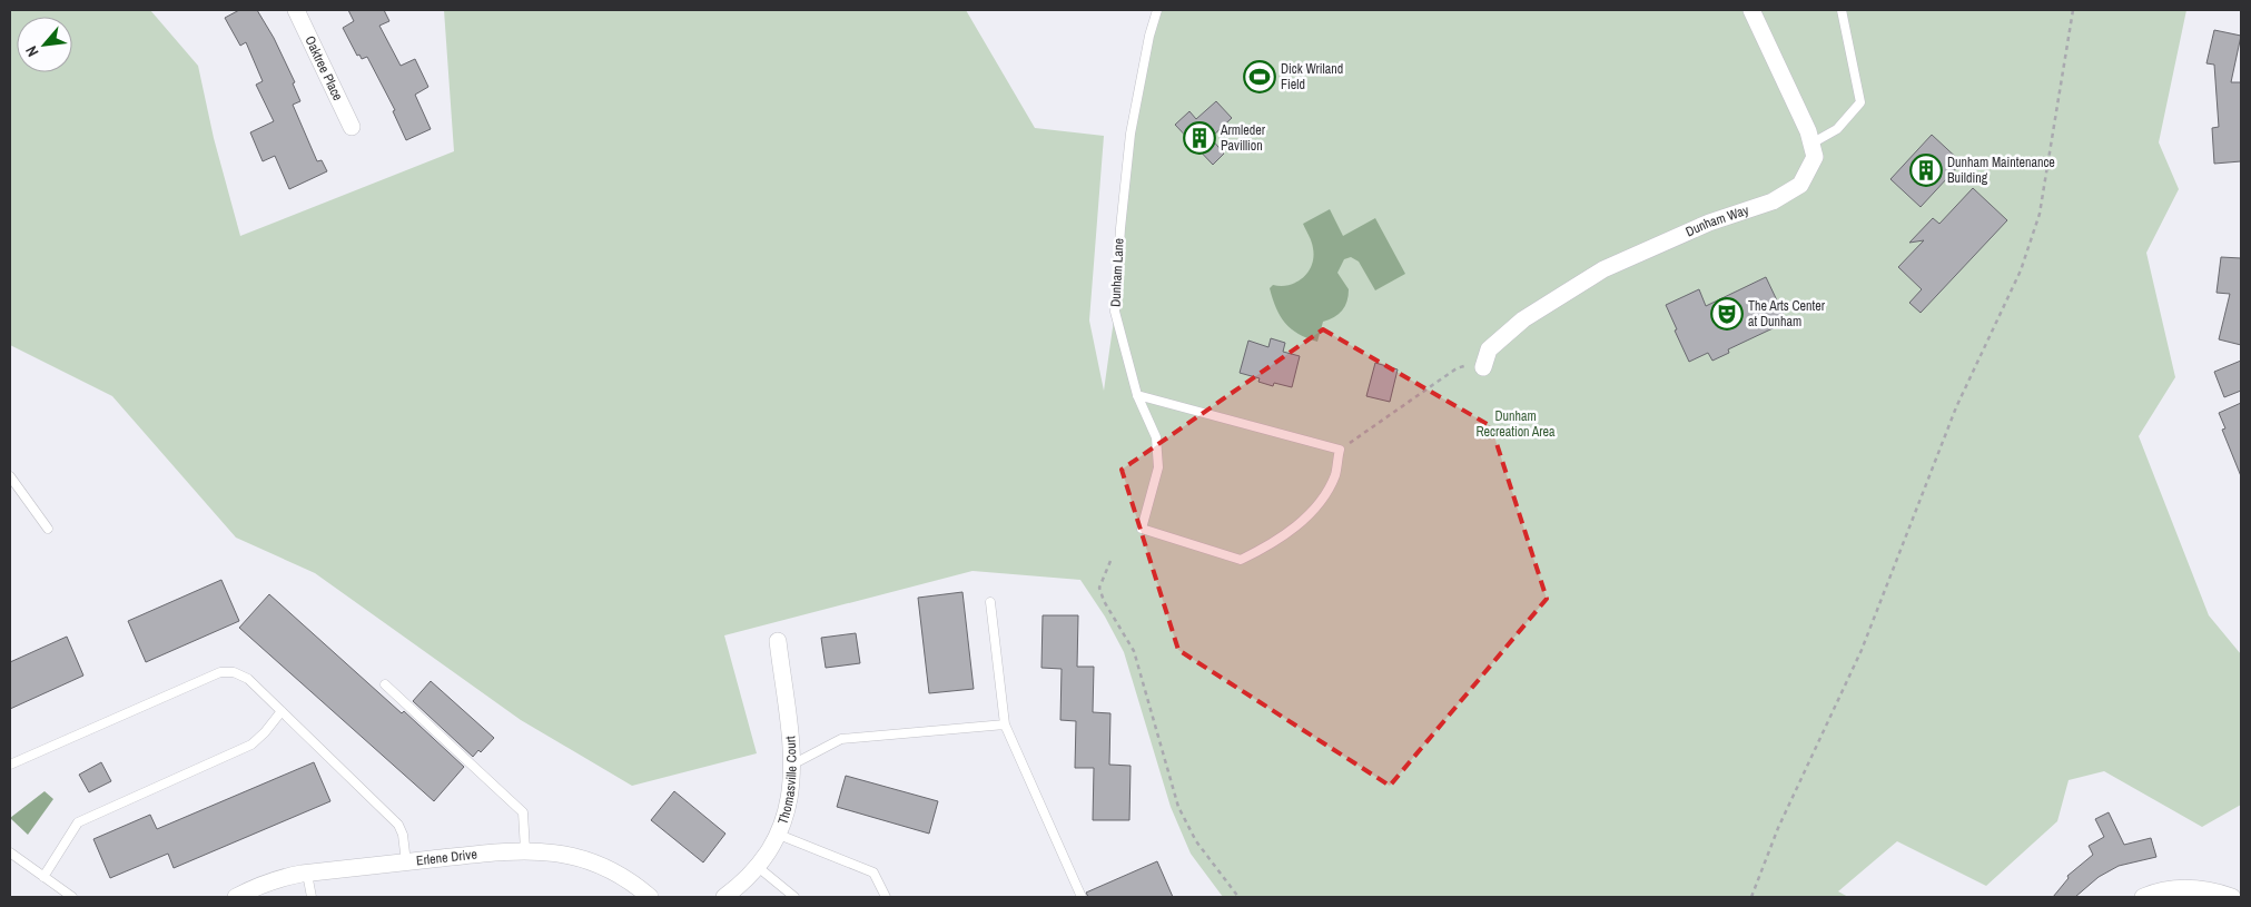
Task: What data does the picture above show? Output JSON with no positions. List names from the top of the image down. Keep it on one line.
{"streets":{"street":["Oaktree Place","Dunham Way","Thomasville Court","Erlene Drive"],"lane":["Dunham Lane"]},"parks":["Dunham Recreation Area"],"places":{"sports":["Dick Wriland Field"],"building":["Armleder Pavillion","Dunham Maintenance Building"],"theatre":["The Arts Center at Dunham"]},"north":"bottom left"}
